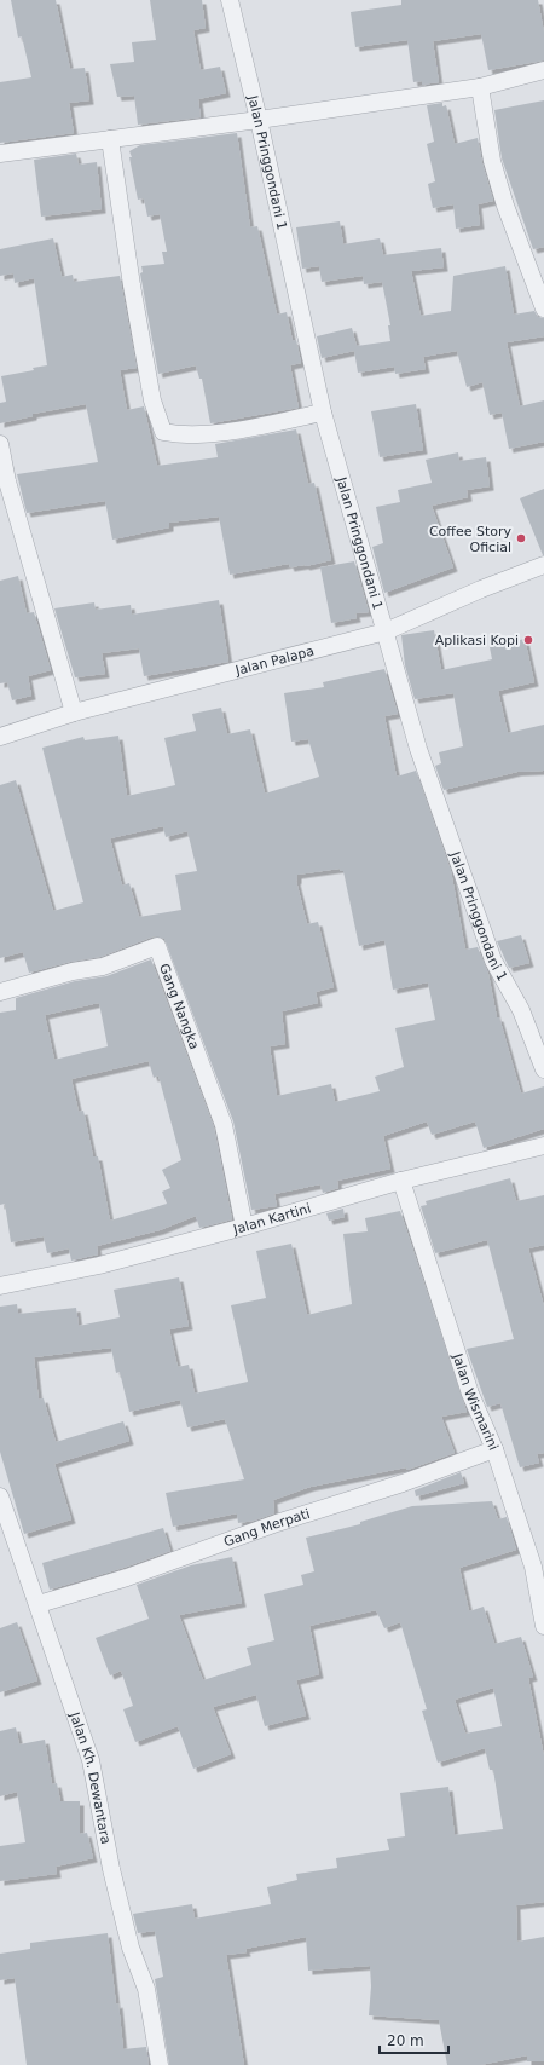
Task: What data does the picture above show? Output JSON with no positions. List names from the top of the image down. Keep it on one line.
{"streets":{"street":["Jalan Pringgondani 1","Jalan Palapa","Gang Nangka","Jalan Kartini","Jalan Wismarini","Gang Merpati","Jalan Kh. Dewantara"]},"crossings":[["Jalan Pringgondani 1","Jalan Palapa"],["Gang Nangka","Jalan Kartini"],["Jalan Kartini","Jalan Wismarini"],["Jalan Wismarini","Gang Merpati"],["Gang Merpati","Jalan Kh. Dewantara"]],"places":["Coffee Story Oficial","Aplikasi Kopi"],"scale_bar":"20 m"}
